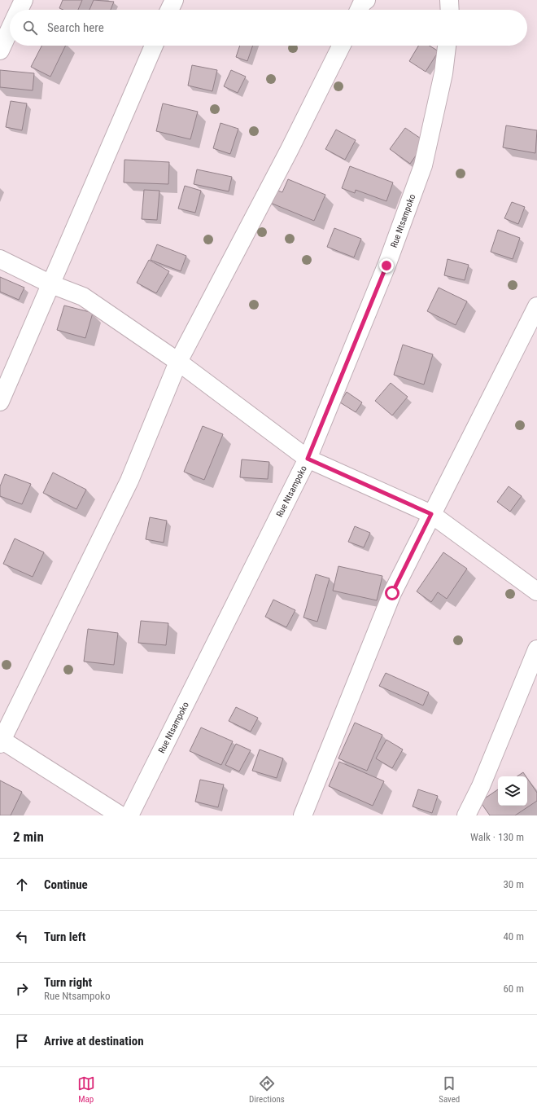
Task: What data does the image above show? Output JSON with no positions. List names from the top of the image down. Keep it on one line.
{"streets":{"street":["Rue Ntsampoko"]},"page":{"search":"Search here","heading":["2 min","Walk · 130 m"],"list":[["Continue","30 m"],["Turn left","40 m"],["Turn right","Rue Ntsampoko","60 m"],"Arrive at destination"],"nav":["Map","Directions","Saved"]}}
